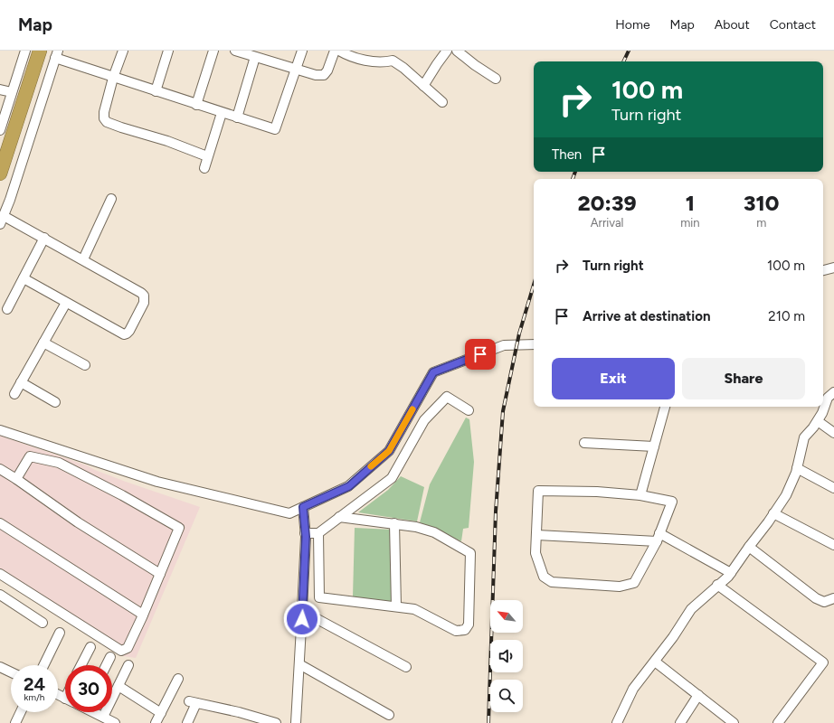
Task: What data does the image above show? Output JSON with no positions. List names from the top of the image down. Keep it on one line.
{"north":"top left","page":{"header":"Map","nav":["Home","Map","About","Contact"],"turn":["100 m","Turn right"],"then":"Then","eta":["20:39","Arrival","1","min","310","m"],"list":[{"name":"Turn right","value":"100 m"},{"name":"Arrive at destination","value":"210 m"}],"buttons":["Exit","Share"],"speed":"24 km/h","limit":"30"}}
